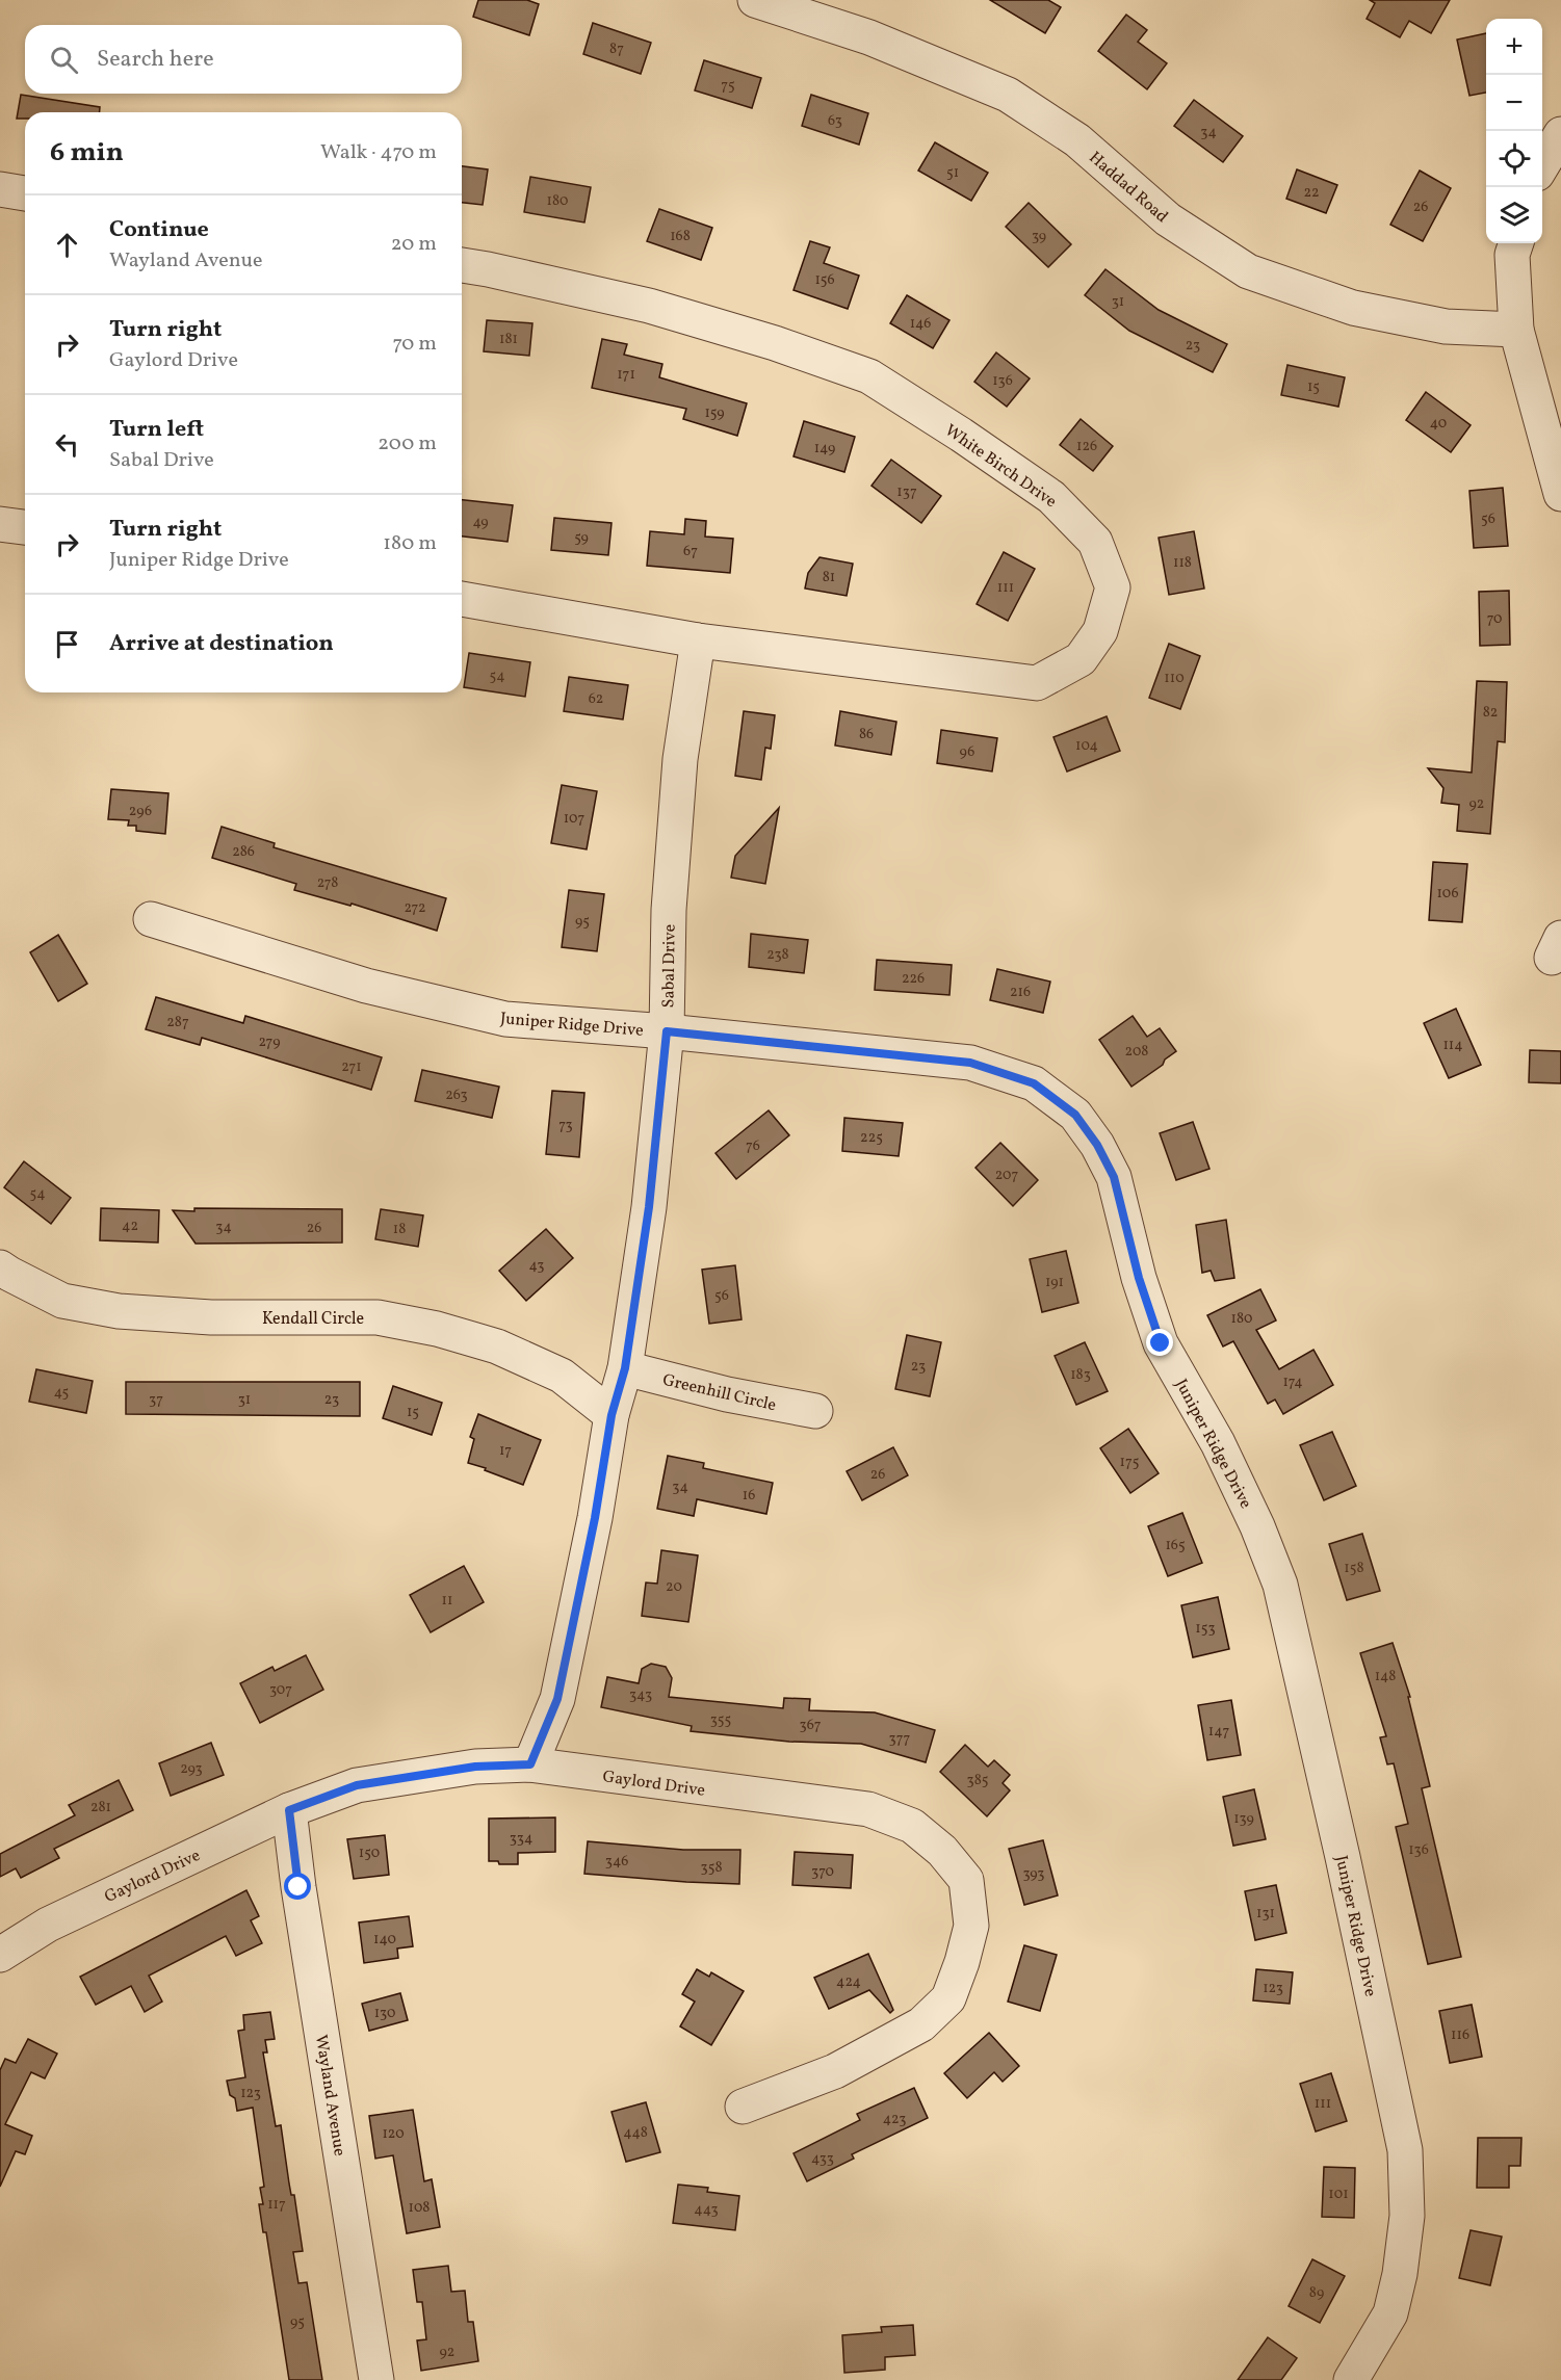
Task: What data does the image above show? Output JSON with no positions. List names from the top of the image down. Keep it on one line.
{"streets":{"street":["Haddad Road","White Birch Drive","Sabal Drive","Juniper Ridge Drive","Kendall Circle","Greenhill Circle","Gaylord Drive","Wayland Avenue"]},"crossings":[["White Birch Drive","Sabal Drive"],["Sabal Drive","Juniper Ridge Drive"],["Sabal Drive","Kendall Circle"],["Sabal Drive","Greenhill Circle"],["Sabal Drive","Gaylord Drive"],["Gaylord Drive","Wayland Avenue"]],"house_numbers":["87","75","63","34","51","22","180","26","168","39","156","31","146","181","23","171","136","15","159","40","126","149","137","56","49","59","67","118","81","111","70","54","110","62","82","86","104","96","92","296","107","286","278","106","272","95","238","226","216","287","279","114","208","271","263","73","225","76","207","54","42","34","26","18","43","191","56","180","23","183","174","45","37","31","23","15","17","175","26","34","16","165","158","20","11","153","148","307","343","355","367","147","377","293","385","281","139","334","136","150","346","358","370","393","131","140","424","123","130","116","123","111","423","448","120","433","101","117","108","443","89","95","92"],"page":{"map_buttons":["+","−"],"search":"Search here","heading":["6 min","Walk · 470 m"],"list":[["Continue","Wayland Avenue","20 m"],["Turn right","Gaylord Drive","70 m"],["Turn left","Sabal Drive","200 m"],["Turn right","Juniper Ridge Drive","180 m"],"Arrive at destination"]}}
